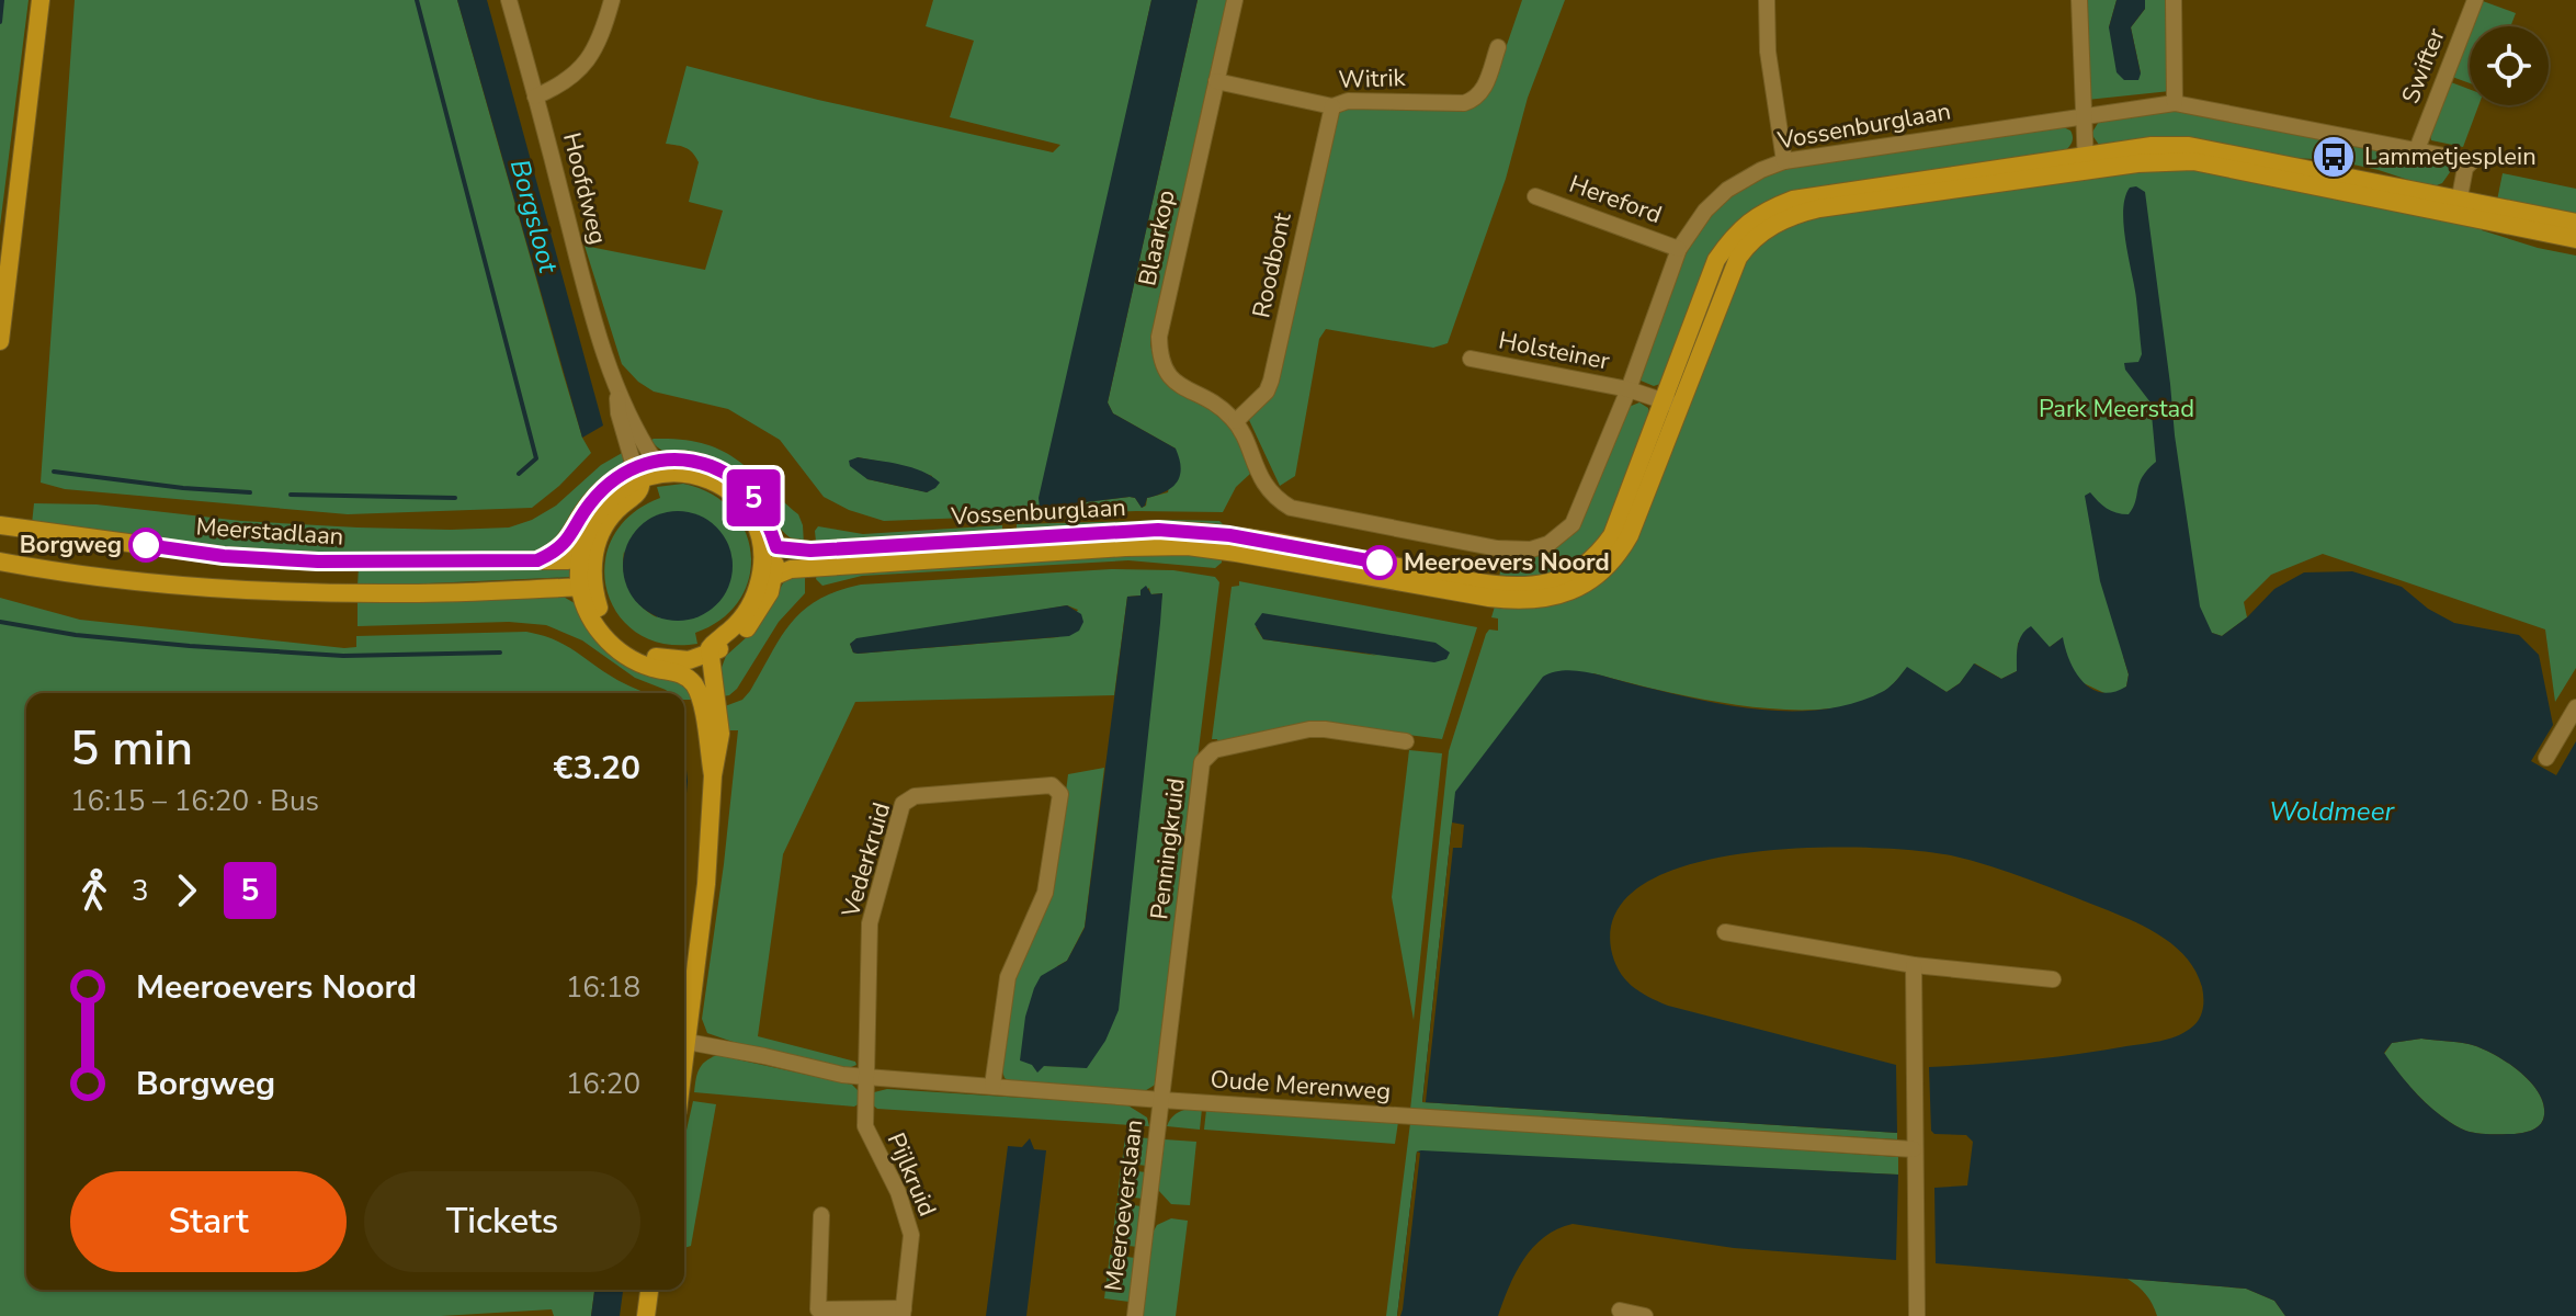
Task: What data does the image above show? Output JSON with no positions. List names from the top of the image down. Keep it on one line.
{"streets":{"main road":["Vossenburglaan","Meerstadlaan"],"street":["Swifter","Witrik","Hoofdweg","Hereford","Blaarkop","Roodbont","Holsteiner","Penningkruid","Vederkruid","Oude Merenweg","Pijlkruid","Meeroeverslaan"]},"crossings":[["Swifter","Vossenburglaan"],["Witrik","Blaarkop"],["Witrik","Roodbont"],["Vossenburglaan","Hoofdweg"],["Vossenburglaan","Hereford"],["Vossenburglaan","Blaarkop"],["Vossenburglaan","Roodbont"],["Vossenburglaan","Holsteiner"],["Blaarkop","Roodbont"],["Penningkruid","Oude Merenweg"],["Penningkruid","Meeroeverslaan"],["Vederkruid","Oude Merenweg"],["Vederkruid","Pijlkruid"],["Oude Merenweg","Pijlkruid"],["Oude Merenweg","Meeroeverslaan"]],"water":["Borgsloot","Woldmeer"],"parks":["Park Meerstad"],"places":{"bus stop":["Lammetjesplein"],"other":["Borgweg","Meeroevers Noord"]},"lines":["bus line 5"],"page":{"on_map":"5","heading":["5 min","16:15 – 16:20 · Bus","€3.20"],"legs":["3","5"],"list":[{"name":"Meeroevers Noord","value":"16:18"},{"name":"Borgweg","value":"16:20"}],"buttons":["Start","Tickets"]}}
